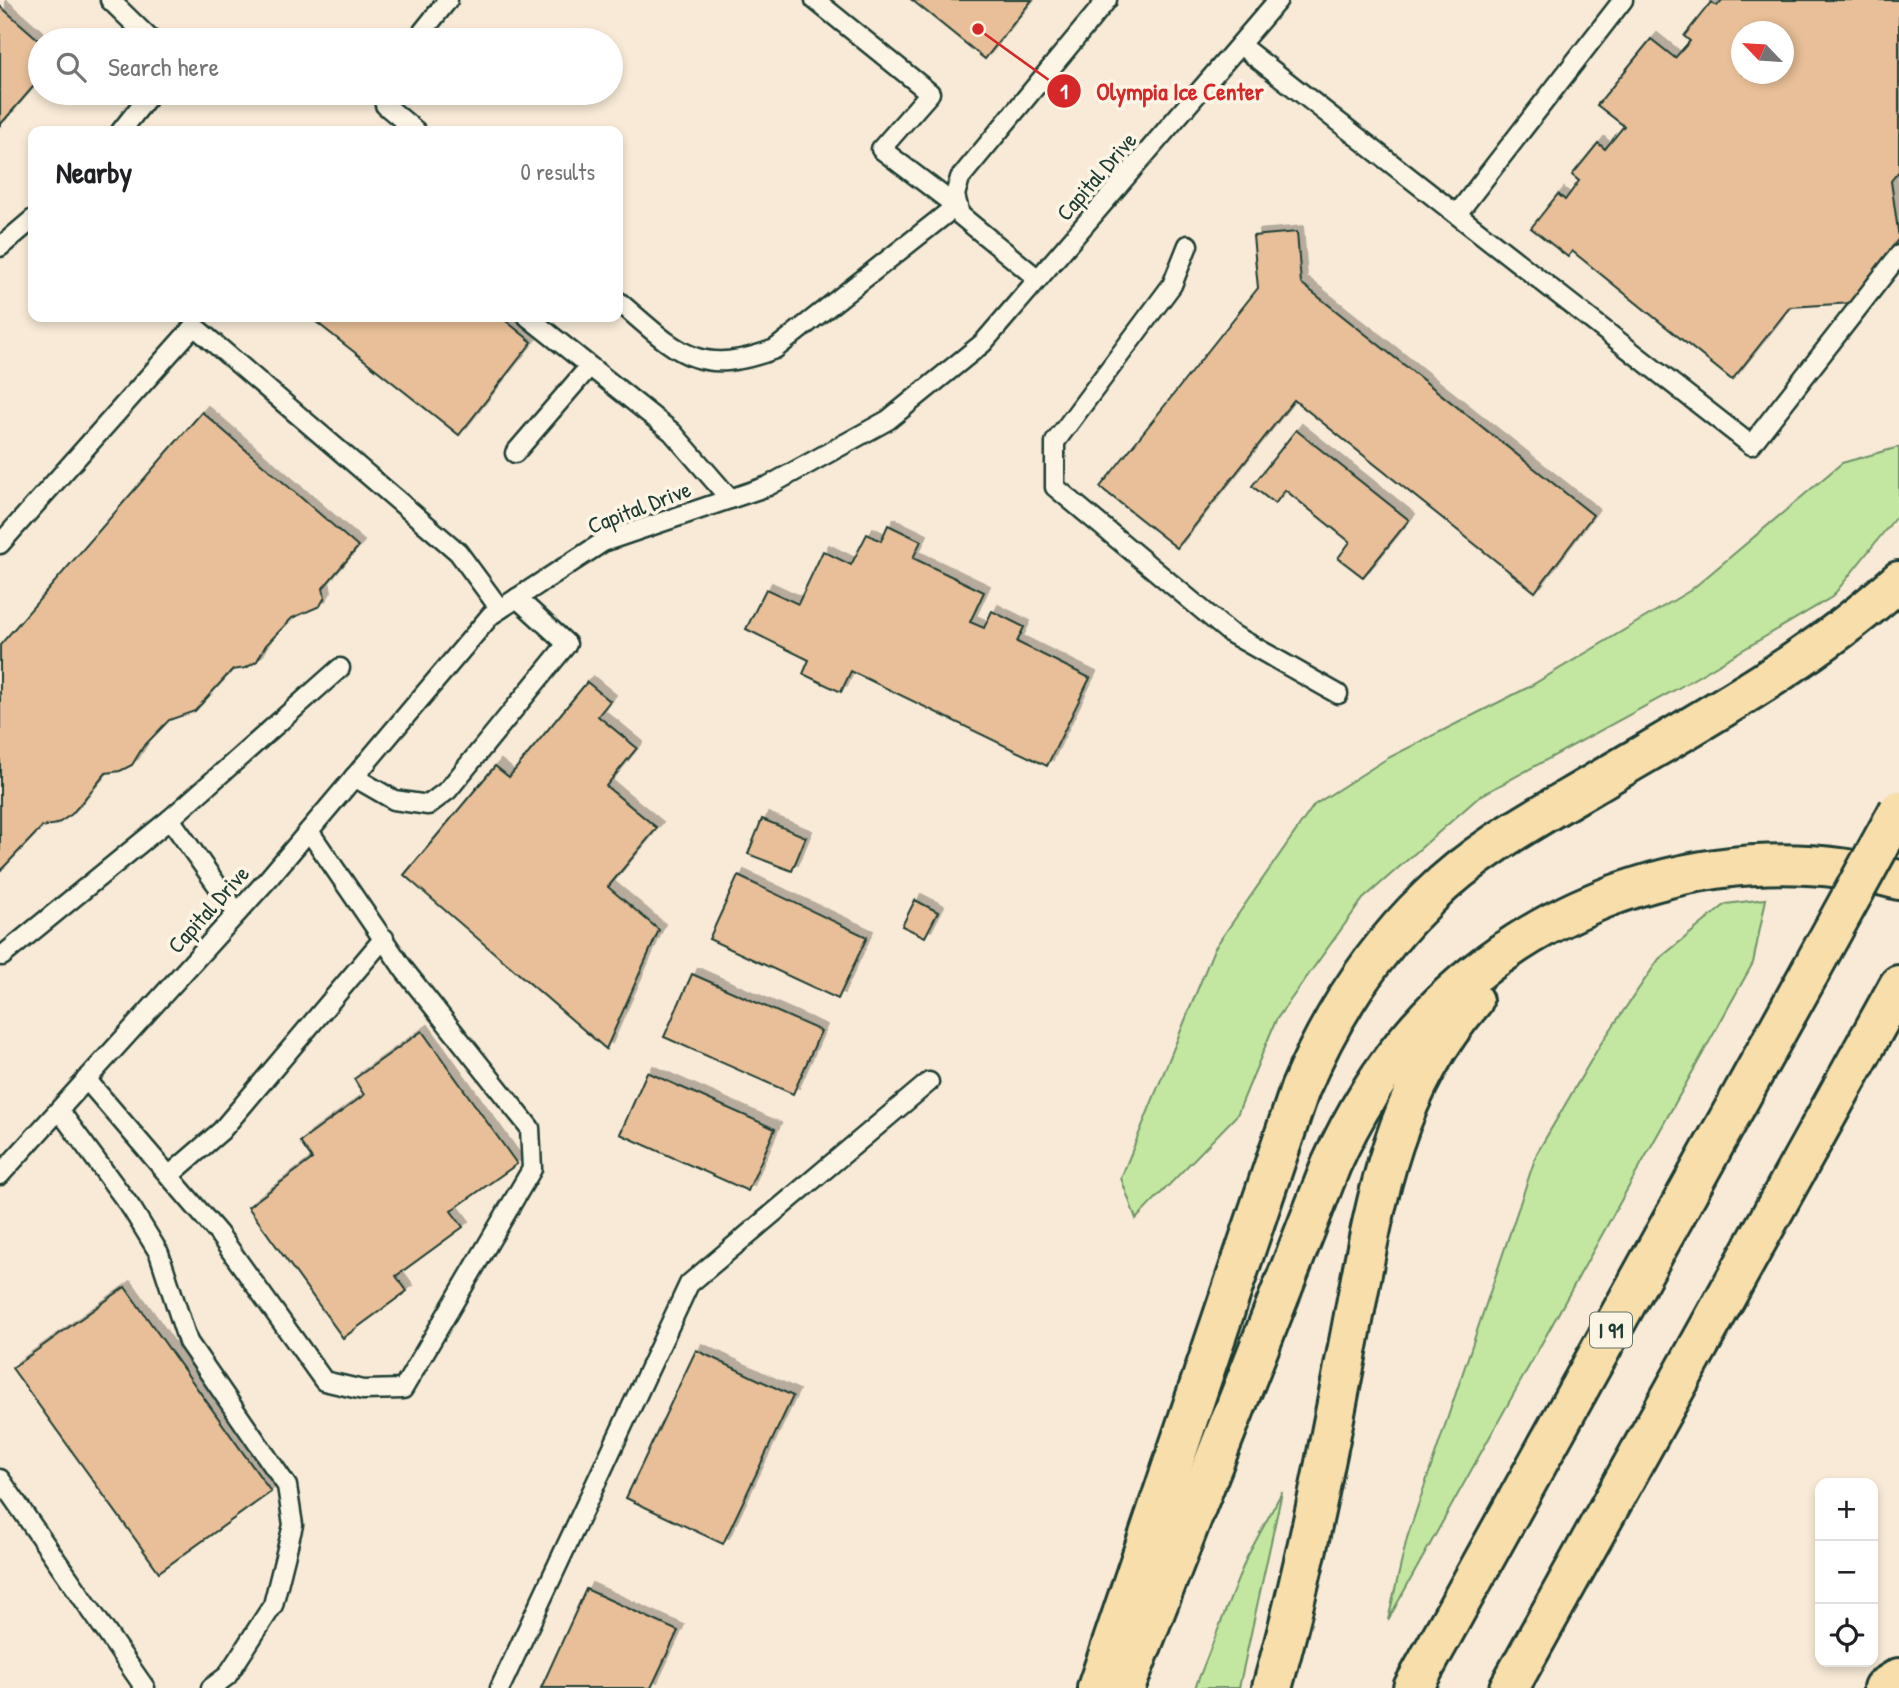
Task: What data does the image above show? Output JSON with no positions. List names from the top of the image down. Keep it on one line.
{"streets":{"highway":["I 91"],"lane":["Capital Drive"]},"places":["Olympia Ice Center"],"north":"top left","page":{"search":"Search here","heading":["Nearby","0 results"],"map_buttons":["+","−"]}}
